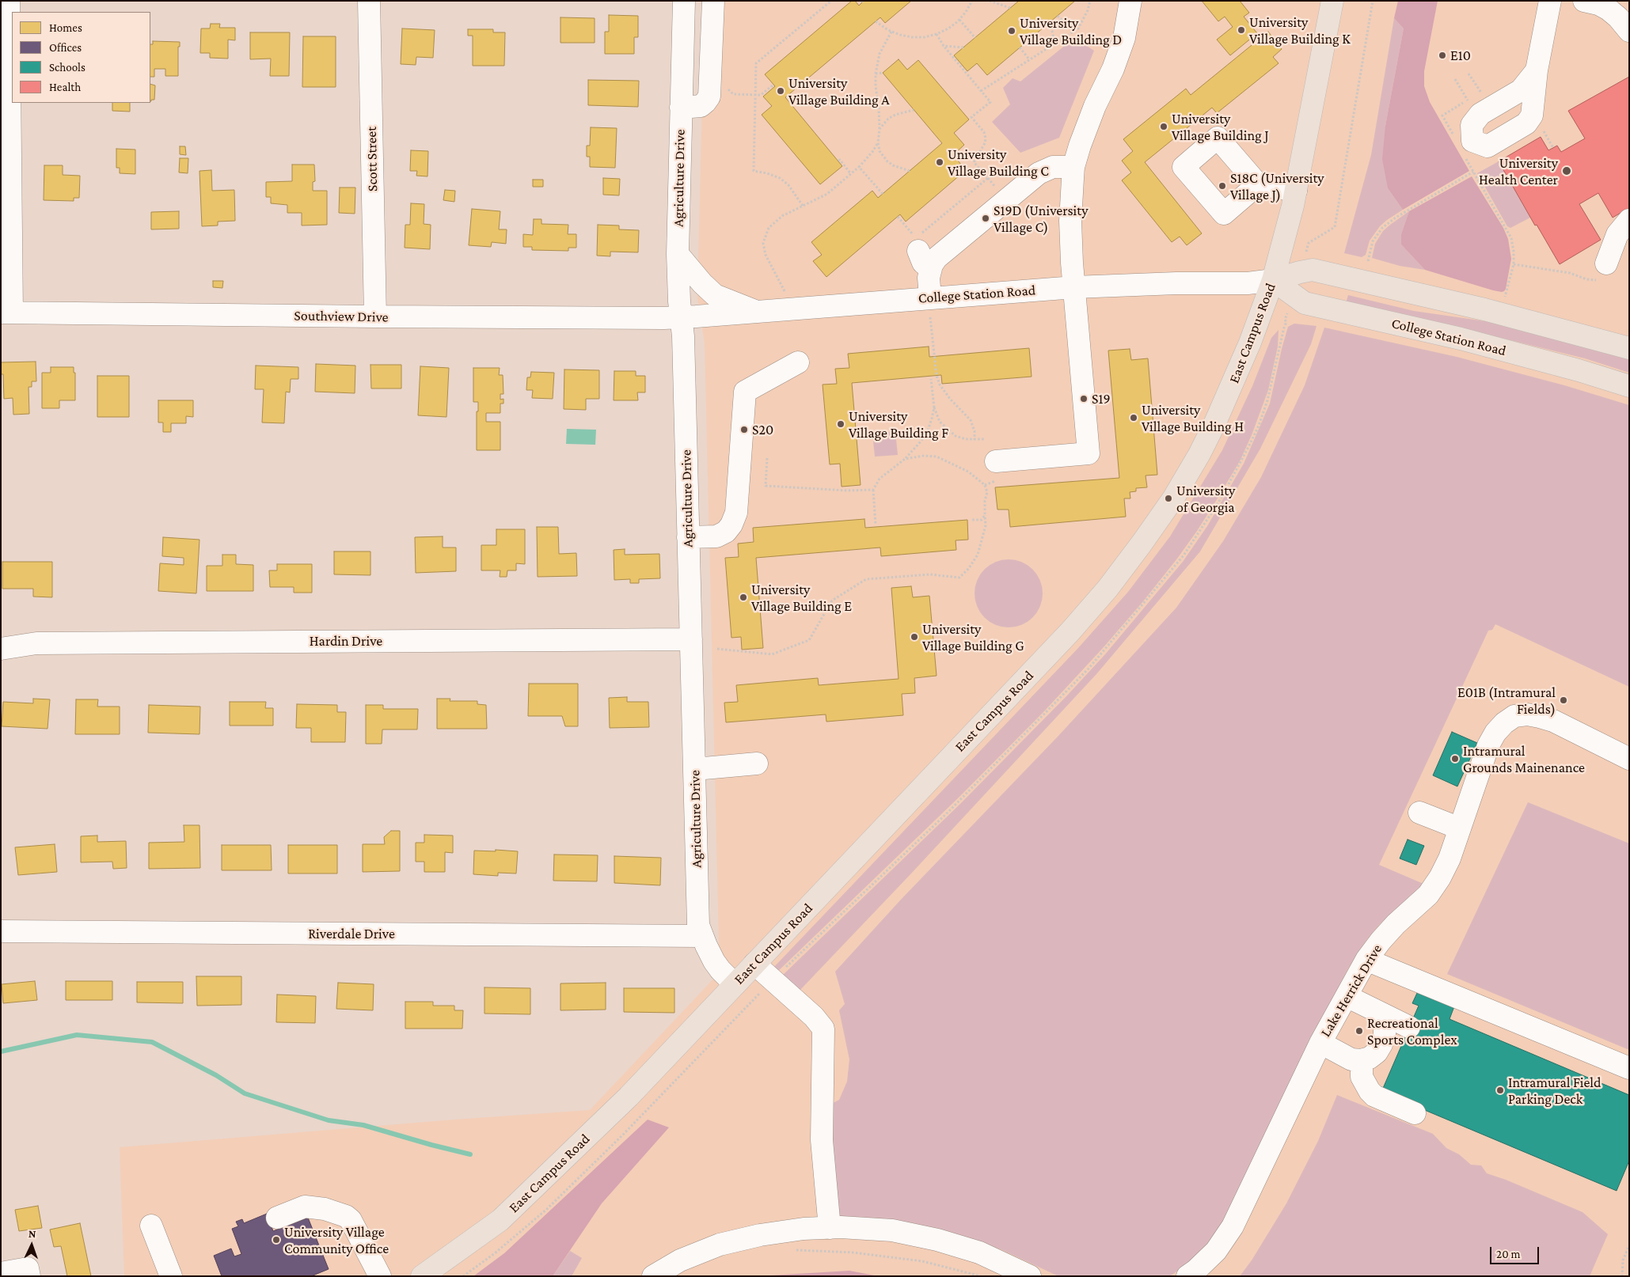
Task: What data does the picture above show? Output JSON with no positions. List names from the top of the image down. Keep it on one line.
{"streets":{"main road":["College Station Road","East Campus Road"],"street":["Scott Street","Agriculture Drive","Southview Drive","Hardin Drive","Riverdale Drive","Lake Herrick Drive"]},"crossings":[["Scott Street","Southview Drive"],["Agriculture Drive","College Station Road"],["Agriculture Drive","Southview Drive"],["Agriculture Drive","East Campus Road"],["Agriculture Drive","Hardin Drive"],["Agriculture Drive","Riverdale Drive"],["College Station Road","Southview Drive"],["College Station Road","East Campus Road"]],"places":["University Village Building K","University Village Building D","E10","University Village Building A","University Village Building J","University Village Building C","University Health Center","S18C (University Village J)","S19D (University Village C)","S19","University Village Building H","University Village Building F","S20","University of Georgia","University Village Building E","University Village Building G","E01B (Intramural Fields)","Intramural Grounds Mainenance","Recreational Sports Complex","Intramural Field Parking Deck","University Village Community Office"],"legend":["Homes","Offices","Schools","Health"],"scale_bar":"20 m","north":"top"}
